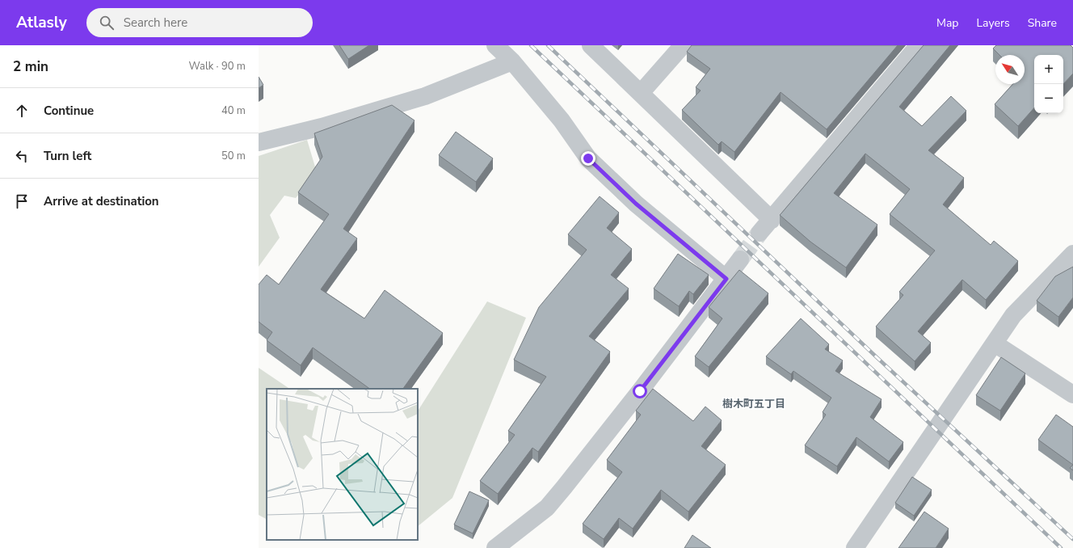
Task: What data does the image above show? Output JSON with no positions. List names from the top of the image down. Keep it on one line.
{"districts":["樹木町五丁目"],"north":"top left","page":{"header":"Atlasly","search":"Search here","nav":["Map","Layers","Share"],"heading":["2 min","Walk · 90 m"],"map_buttons":["+","−"],"list":[["Continue","40 m"],["Turn left","50 m"],"Arrive at destination"]}}
